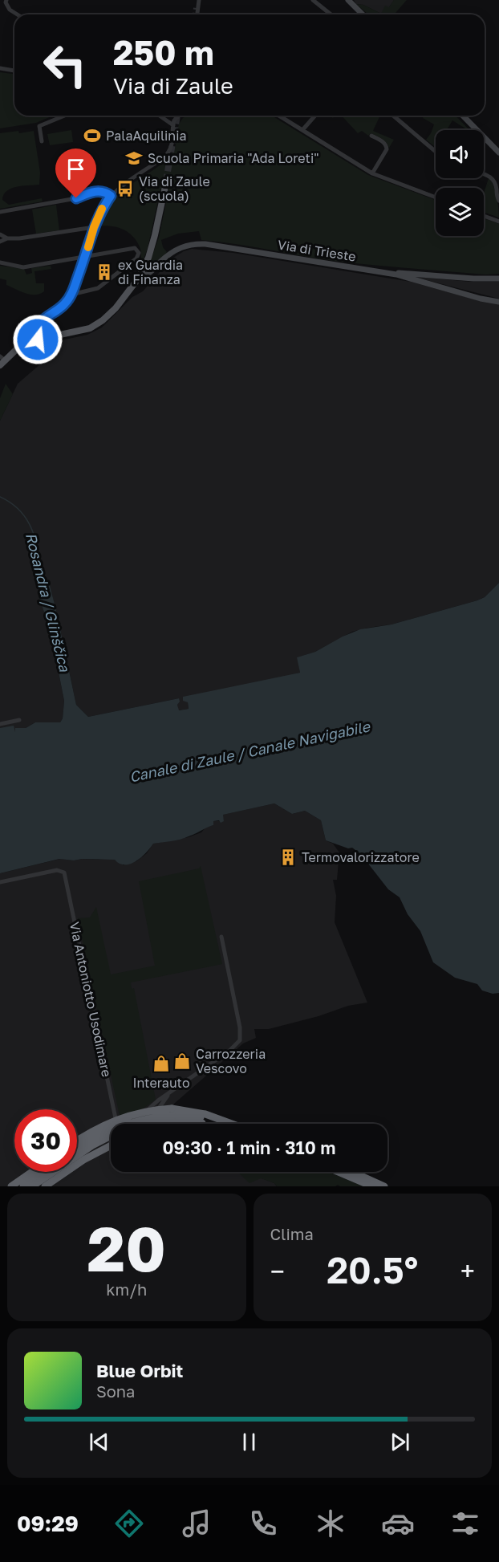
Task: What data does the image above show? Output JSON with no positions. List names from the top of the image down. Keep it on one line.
{"streets":{"street":["Via di Trieste","Via Antoniotto Usodimare"]},"water":["Rosandra / Glinščica","Canale di Zaule / Canale Navigabile"],"places":{"sports":["PalaAquilinia"],"school or university":["Scuola Primaria \"Ada Loreti\""],"bus stop":["Via di Zaule (scuola)"],"building":["ex Guardia di Finanza","Termovalorizzatore"],"shop":["Carrozzeria Vescovo","Interauto"]},"page":{"turn":["250 m","Via di Zaule"],"limit":"30","trip":"09:30 · 1 min · 310 m","tile":[["20","km/h"],"Clima"],"heat":["−","20.5°","+"],"song":["Blue Orbit","Sona"],"tabs":"09:29"}}
